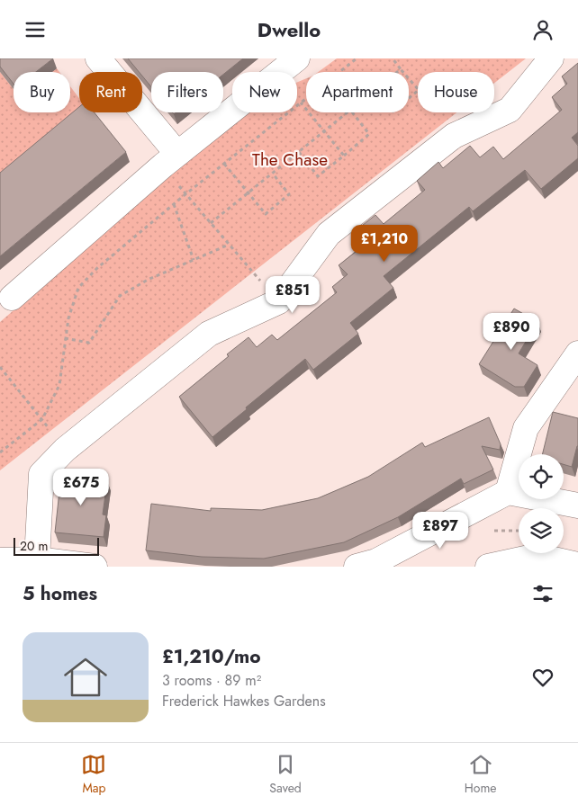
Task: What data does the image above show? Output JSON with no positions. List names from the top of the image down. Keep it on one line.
{"parks":["The Chase"],"scale_bar":"20 m","page":{"header":"Dwello","chip":["Buy","Rent","Filters","New","Apartment","House"],"price":["£1,210","£851","£890","£675","£897"],"scale":"20 m","heading":"5 homes","list":[{"name":"£1,210/mo","note":"3 rooms · 89 m² · Frederick Hawkes Gardens"}],"tabs":["Map","Saved","Home"]}}
